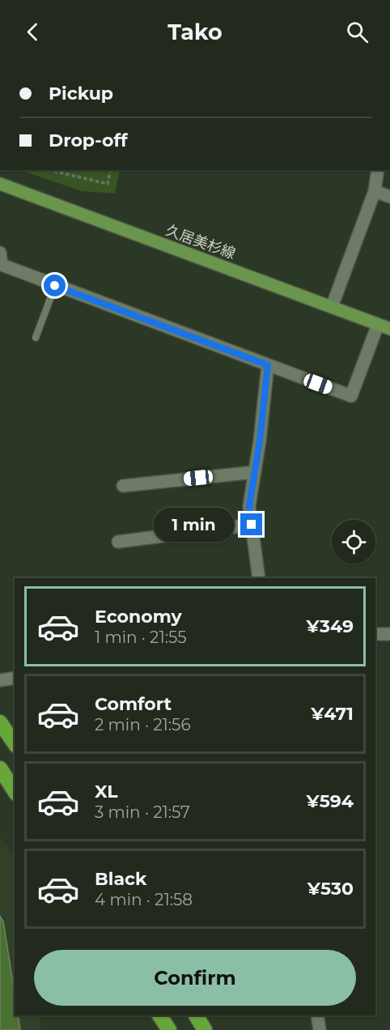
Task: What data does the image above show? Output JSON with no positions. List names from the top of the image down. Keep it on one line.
{"streets":{"main road":["久居美杉線"]},"page":{"header":"Tako","banner":["Pickup","Drop-off"],"bubble":"1 min","list":[{"name":"Economy","note":"1 min · 21:55","value":"¥349"},{"name":"Comfort","note":"2 min · 21:56","value":"¥471"},{"name":"XL","note":"3 min · 21:57","value":"¥594"},{"name":"Black","note":"4 min · 21:58","value":"¥530"}],"buttons":"Confirm"}}
